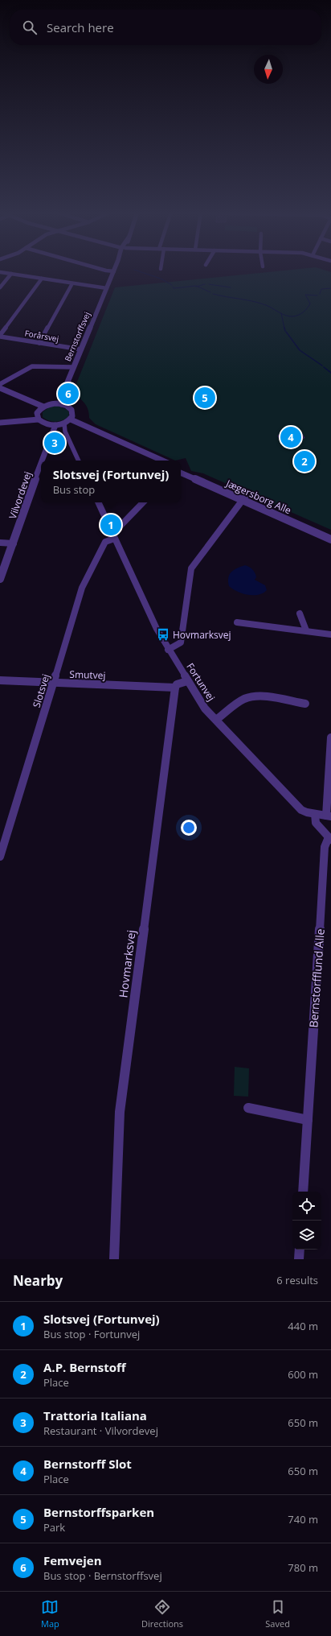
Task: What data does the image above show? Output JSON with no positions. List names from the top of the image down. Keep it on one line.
{"streets":{"street":["Forårsvej","Bernstorffsvej","Vilvordevej","Jægersborg Alle","Smutvej","Fortunvej","Slotsvej","Hovmarksvej","Bernstorfflund Alle"]},"crossings":[["Forårsvej","Bernstorffsvej"],["Smutvej","Slotsvej"],["Smutvej","Hovmarksvej"],["Fortunvej","Slotsvej"]],"places":{"bus stop":["Hovmarksvej"]},"north":"bottom","page":{"search":"Search here","pins":["6","5","4","3","2","1"],"popup":["Slotsvej (Fortunvej)","Bus stop"],"heading":["Nearby","6 results"],"list":[{"mark":"1","name":"Slotsvej (Fortunvej)","note":"Bus stop · Fortunvej","value":"440 m"},{"mark":"2","name":"A.P. Bernstoff","note":"Place","value":"600 m"},{"mark":"3","name":"Trattoria Italiana","note":"Restaurant · Vilvordevej","value":"650 m"},{"mark":"4","name":"Bernstorff Slot","note":"Place","value":"650 m"},{"mark":"5","name":"Bernstorffsparken","note":"Park","value":"740 m"},{"mark":"6","name":"Femvejen","note":"Bus stop · Bernstorffsvej","value":"780 m"}],"nav":["Map","Directions","Saved"]}}
